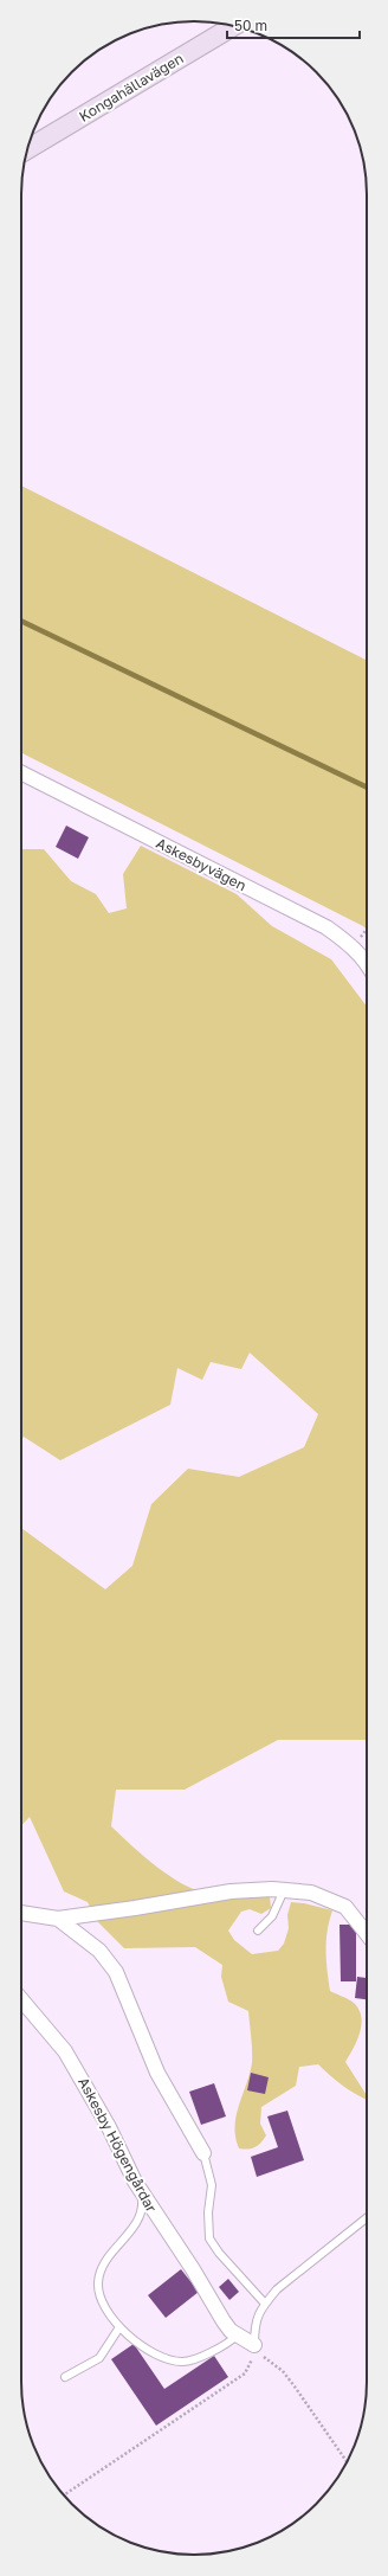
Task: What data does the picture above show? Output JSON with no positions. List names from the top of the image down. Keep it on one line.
{"streets":{"street":["Kongahällavägen","Askesbyvägen","Askesby Högengårdar"]},"scale_bar":"50 m"}
